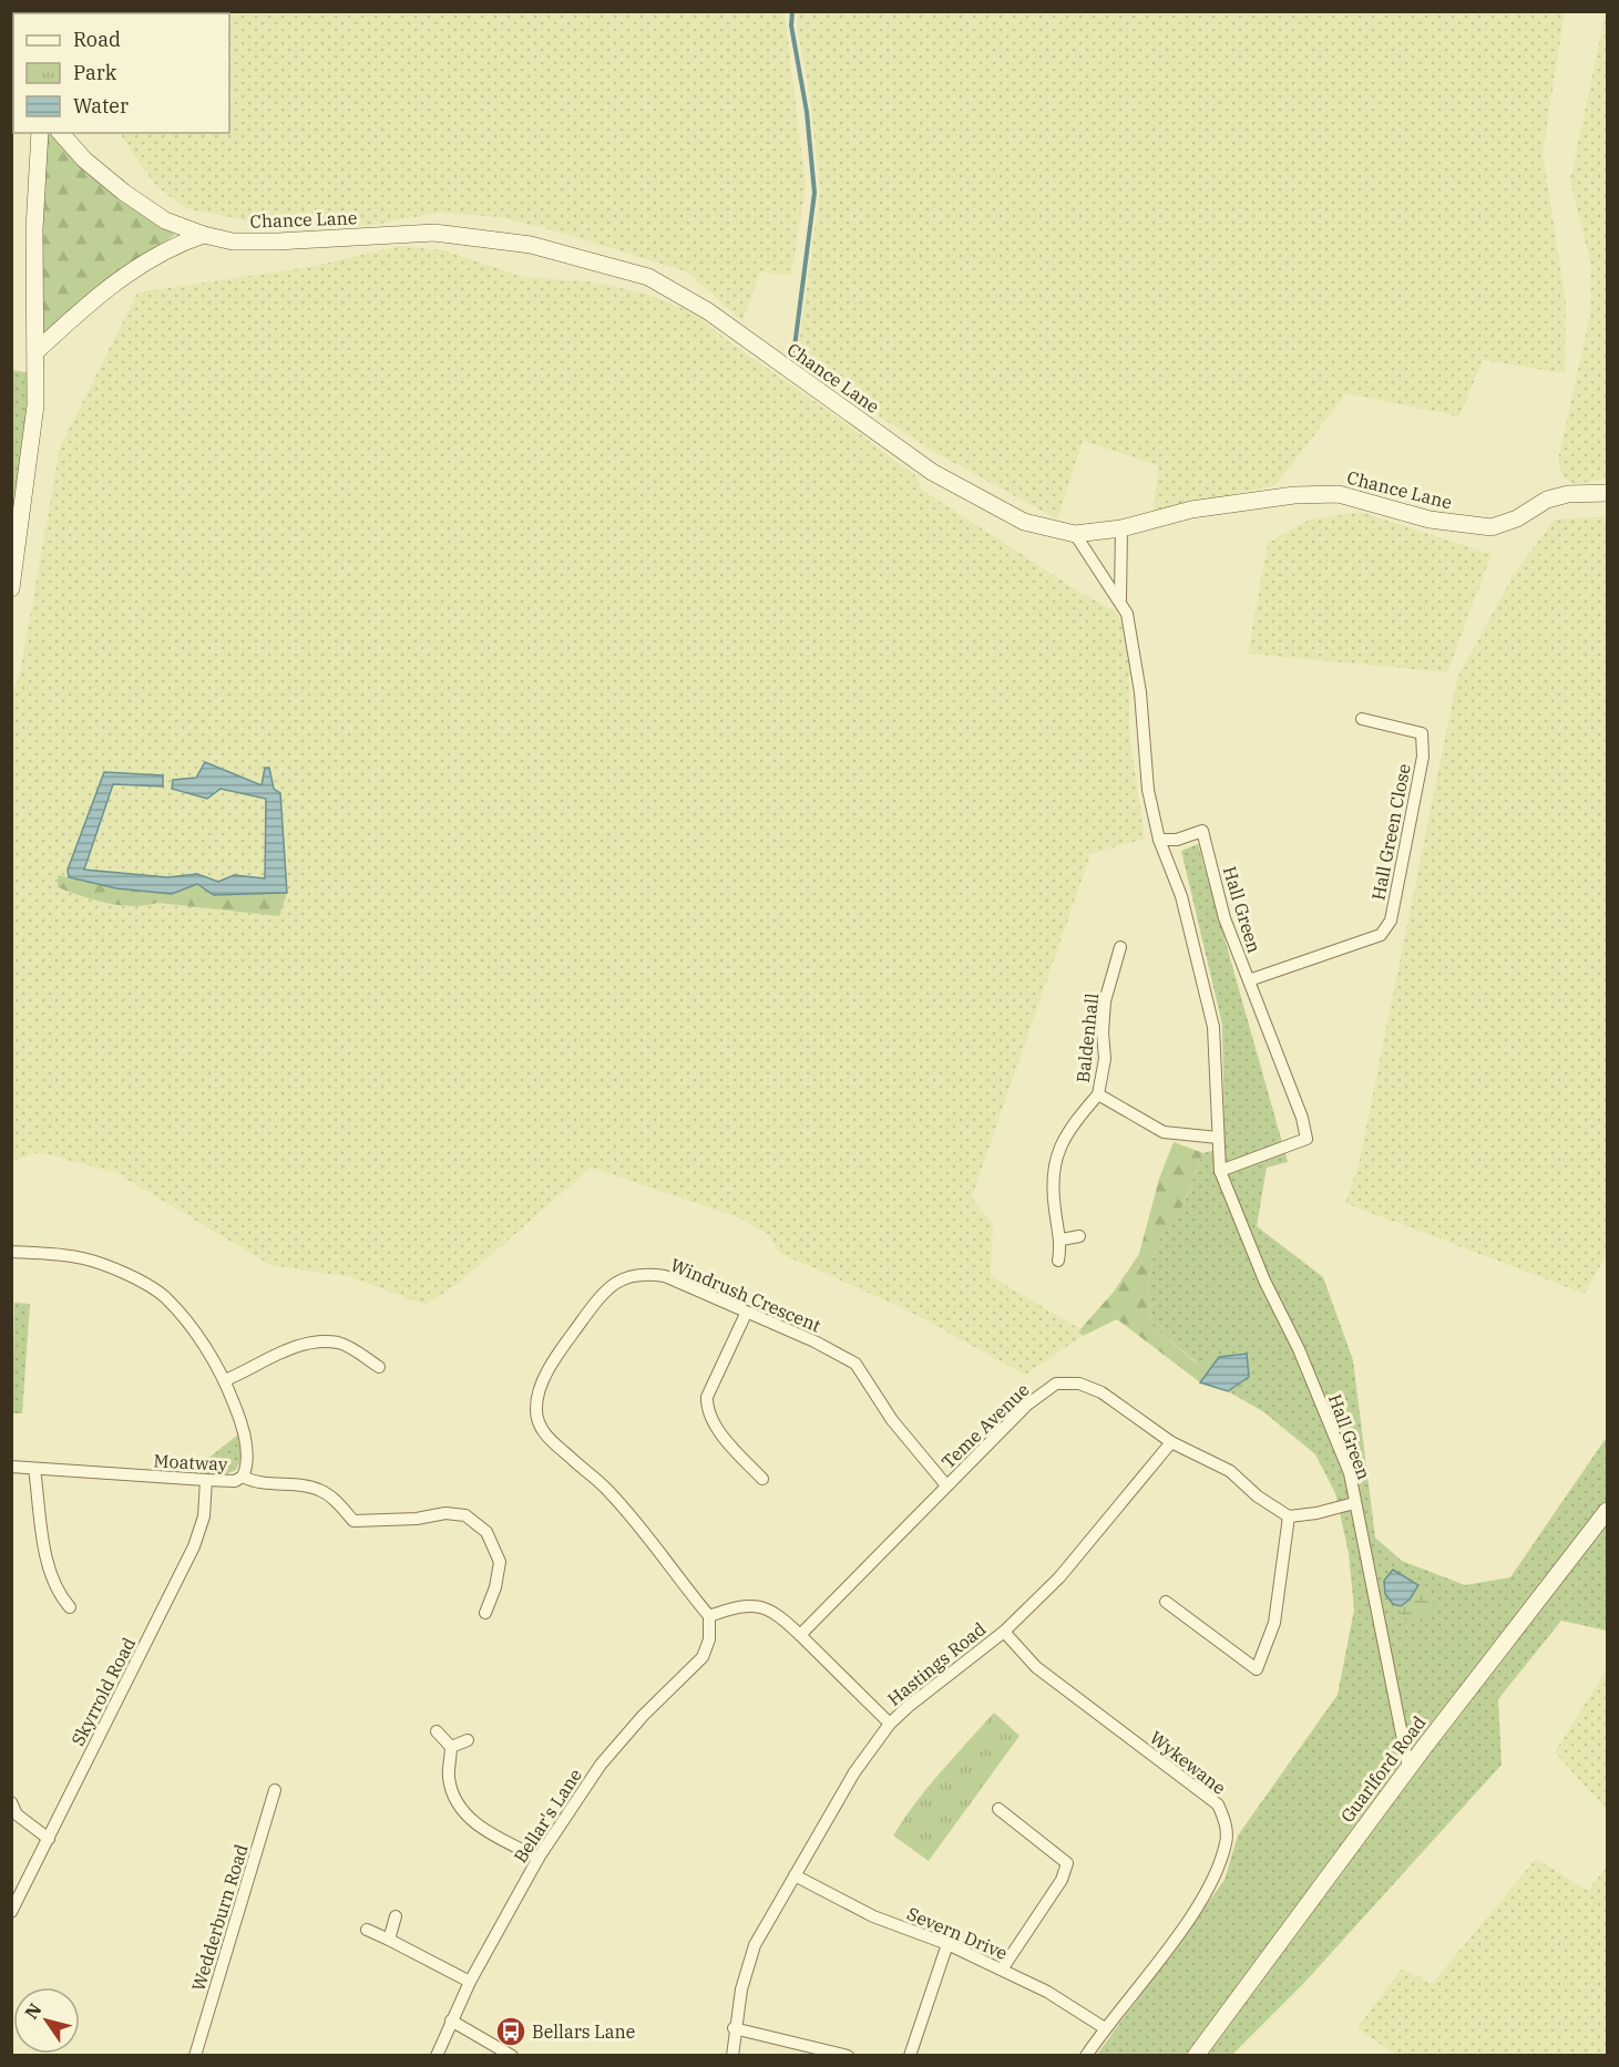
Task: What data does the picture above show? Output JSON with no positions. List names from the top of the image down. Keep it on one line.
{"streets":{"street":["Chance Lane","Hall Green Close","Hall Green","Baldenhall","Windrush Crescent","Teme Avenue","Moatway","Hastings Road","Skyrrold Road","Wykewane","Guarlford Road","Bellar's Lane","Wedderburn Road","Severn Drive"]},"crossings":[["Chance Lane","Hall Green"],["Hall Green Close","Hall Green"],["Hall Green","Baldenhall"],["Hall Green","Guarlford Road"],["Windrush Crescent","Teme Avenue"],["Windrush Crescent","Bellar's Lane"],["Teme Avenue","Hastings Road"],["Moatway","Skyrrold Road"],["Hastings Road","Wykewane"],["Hastings Road","Severn Drive"],["Wykewane","Severn Drive"]],"places":{"bus stop":["Bellars Lane"]},"legend":["Road","Park","Water"],"north":"top left"}
